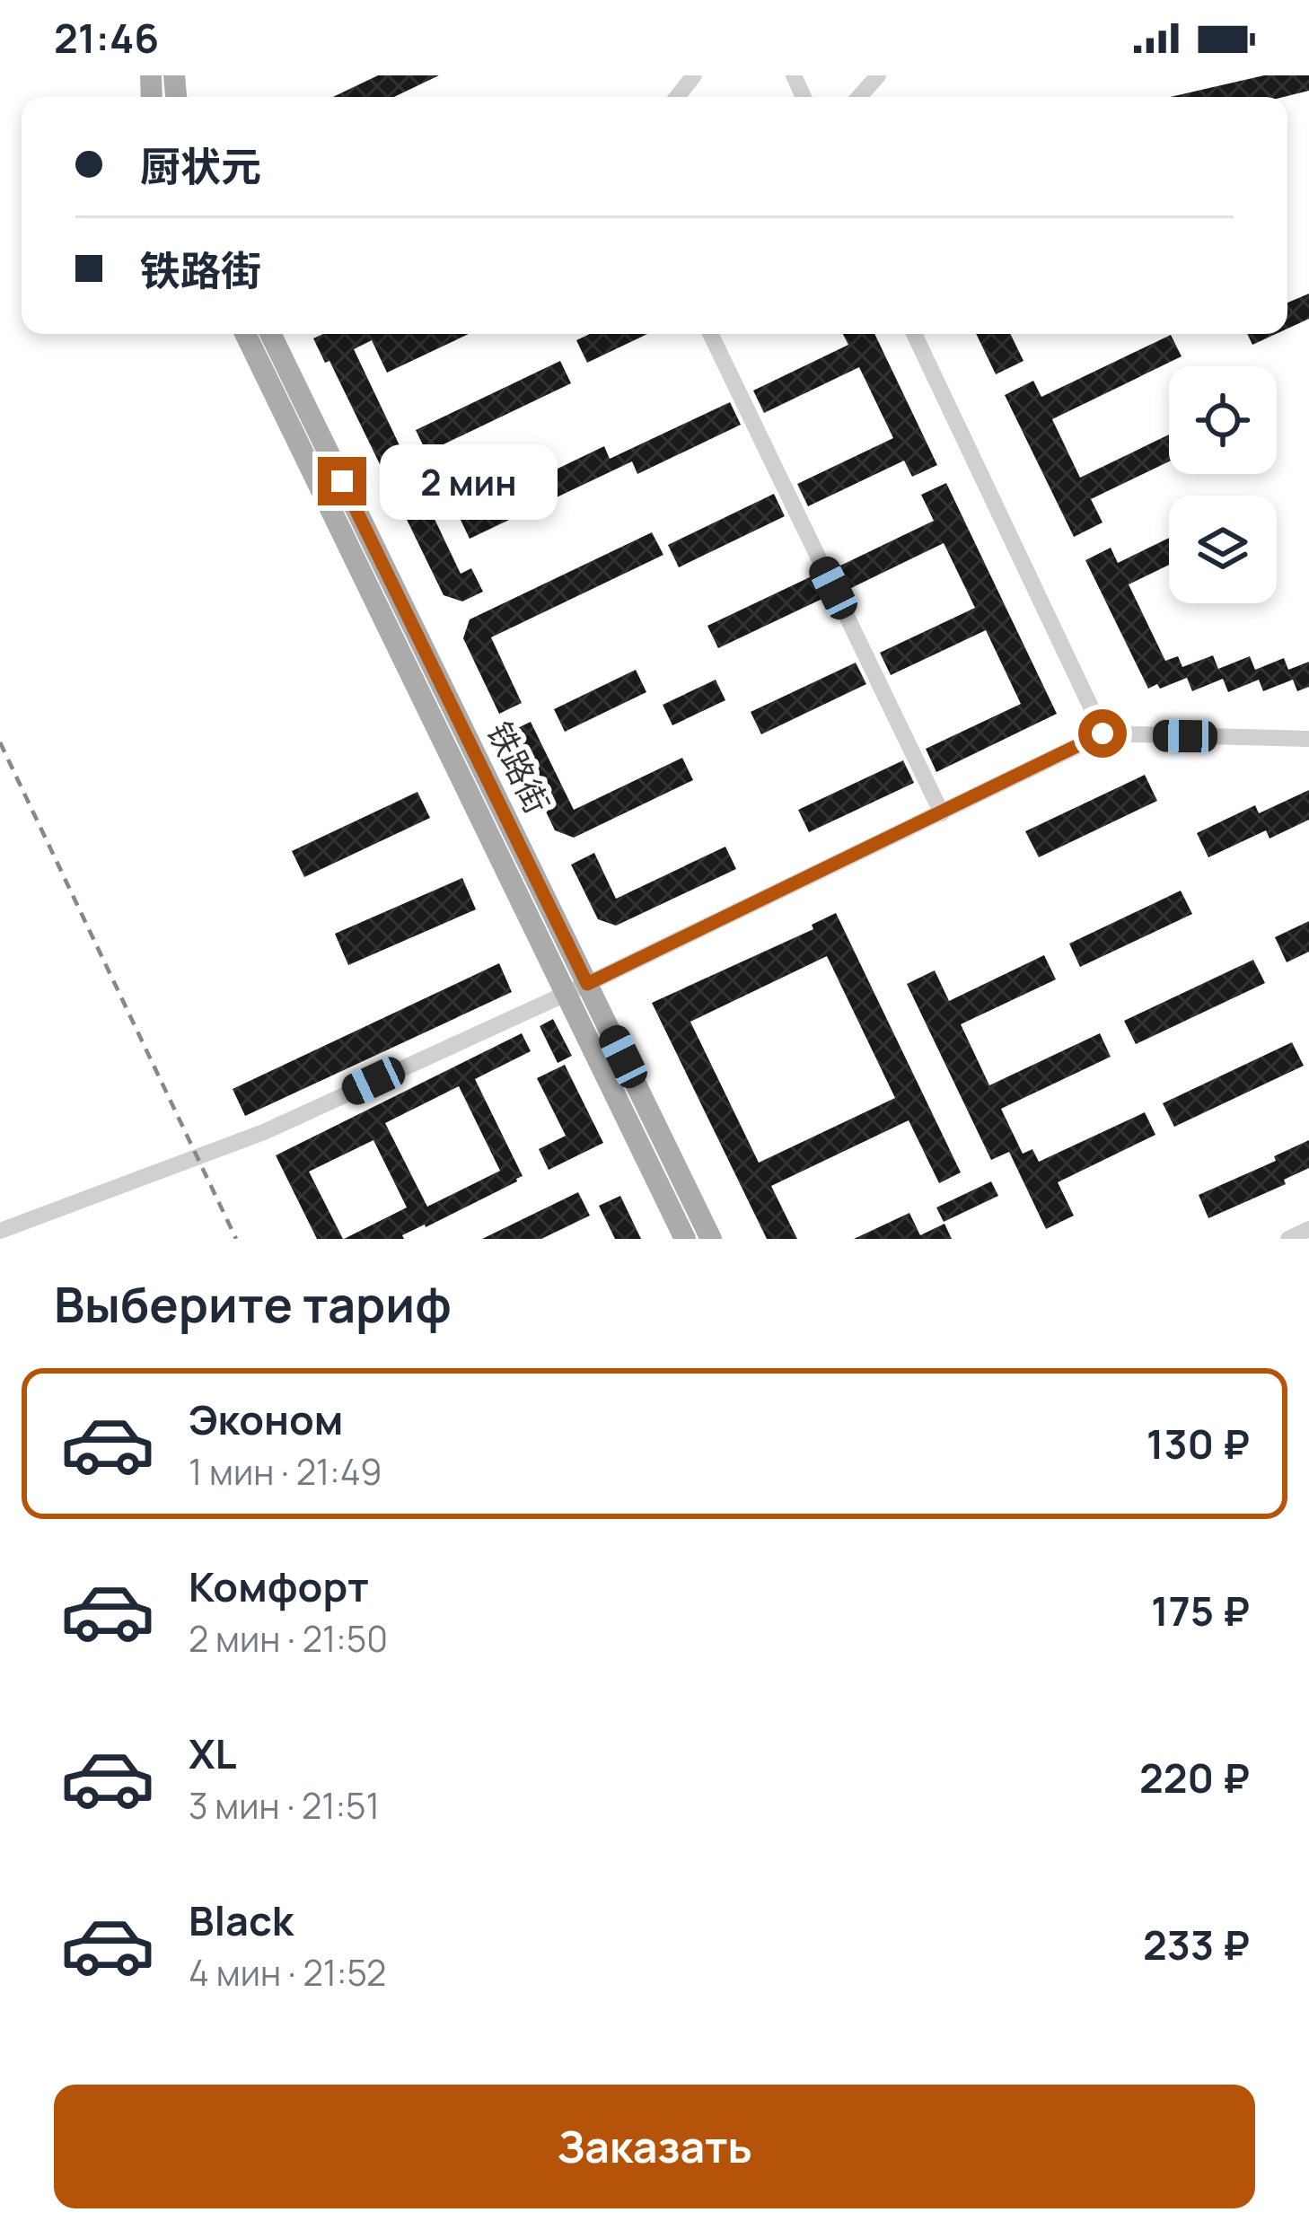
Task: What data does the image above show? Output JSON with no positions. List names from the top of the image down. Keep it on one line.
{"streets":{"main road":["铁路街"]},"page":{"status":"21:46","banner":["厨状元","铁路街"],"bubble":"2 мин","heading":"Выберите тариф","list":[{"name":"Эконом","note":"1 мин · 21:49","value":"130 ₽"},{"name":"Комфорт","note":"2 мин · 21:50","value":"175 ₽"},{"name":"XL","note":"3 мин · 21:51","value":"220 ₽"},{"name":"Black","note":"4 мин · 21:52","value":"233 ₽"}],"buttons":"Заказать"}}
